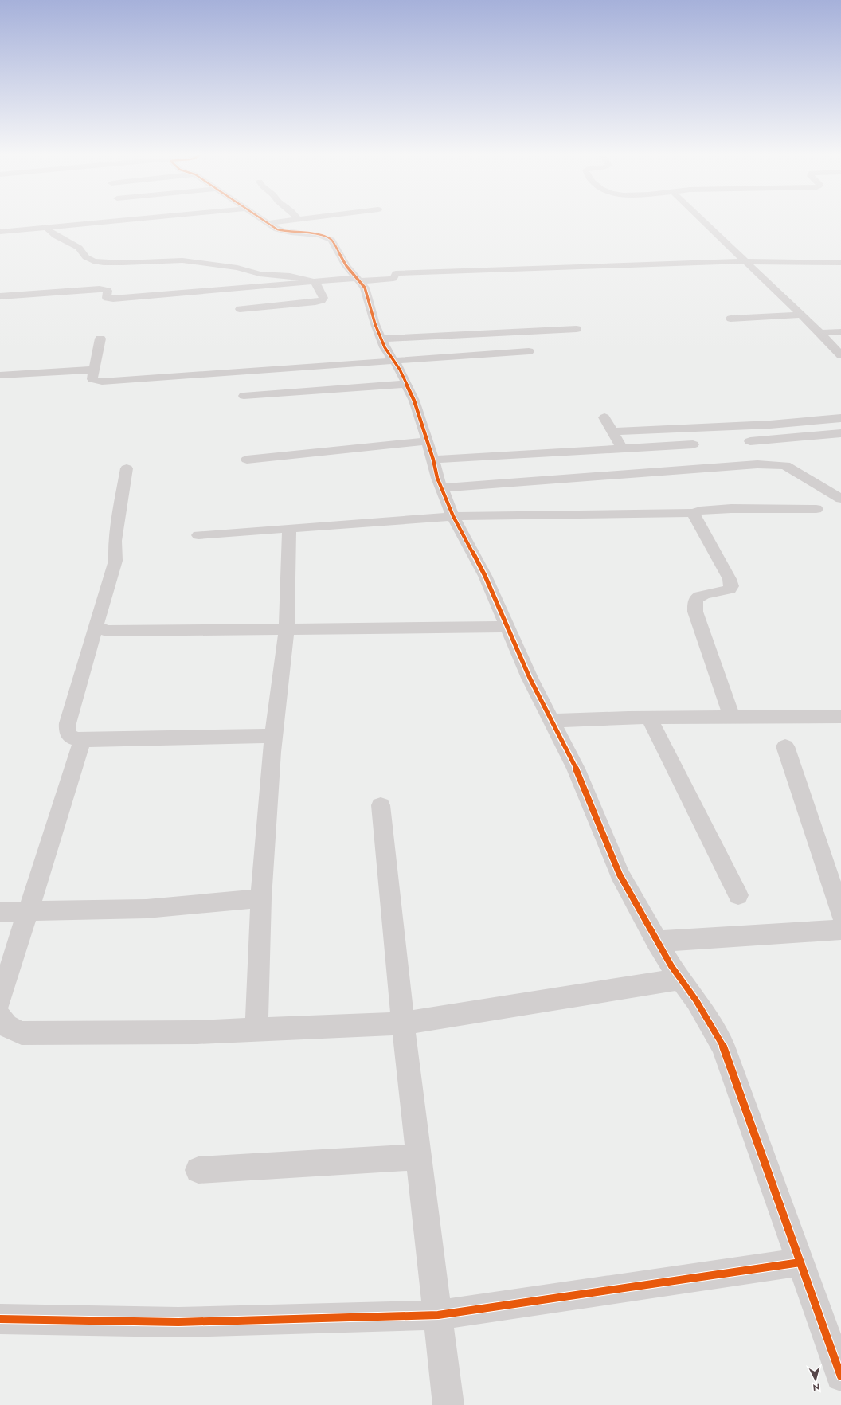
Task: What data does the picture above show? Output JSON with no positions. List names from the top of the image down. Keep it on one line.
{"north":"bottom"}
